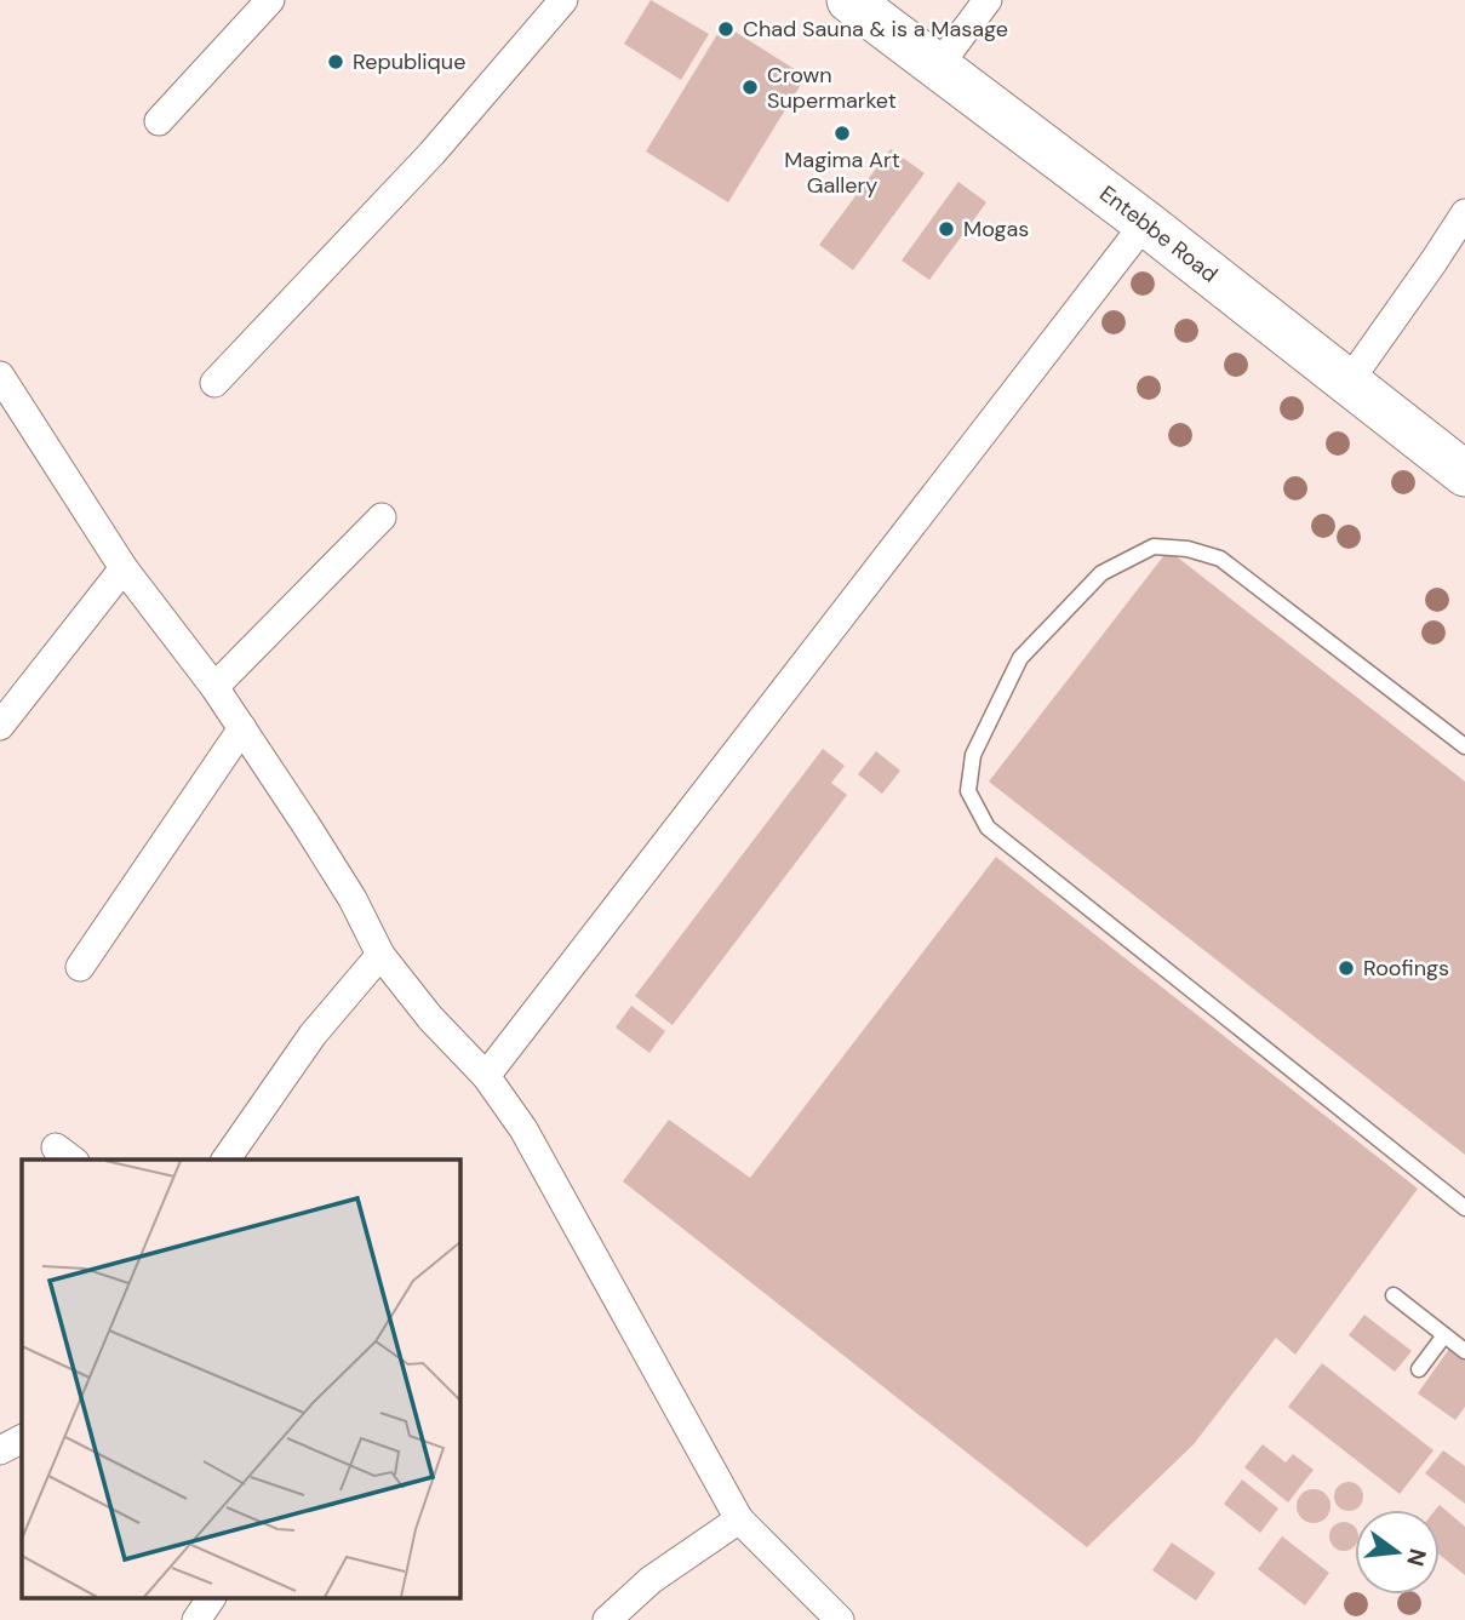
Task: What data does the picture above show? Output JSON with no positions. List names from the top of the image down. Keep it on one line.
{"streets":{"main road":["Entebbe Road"]},"places":["Chad Sauna & is a Masage","Republique","Crown Supermarket","Magima Art Gallery","Mogas","Roofings"],"north":"right"}
